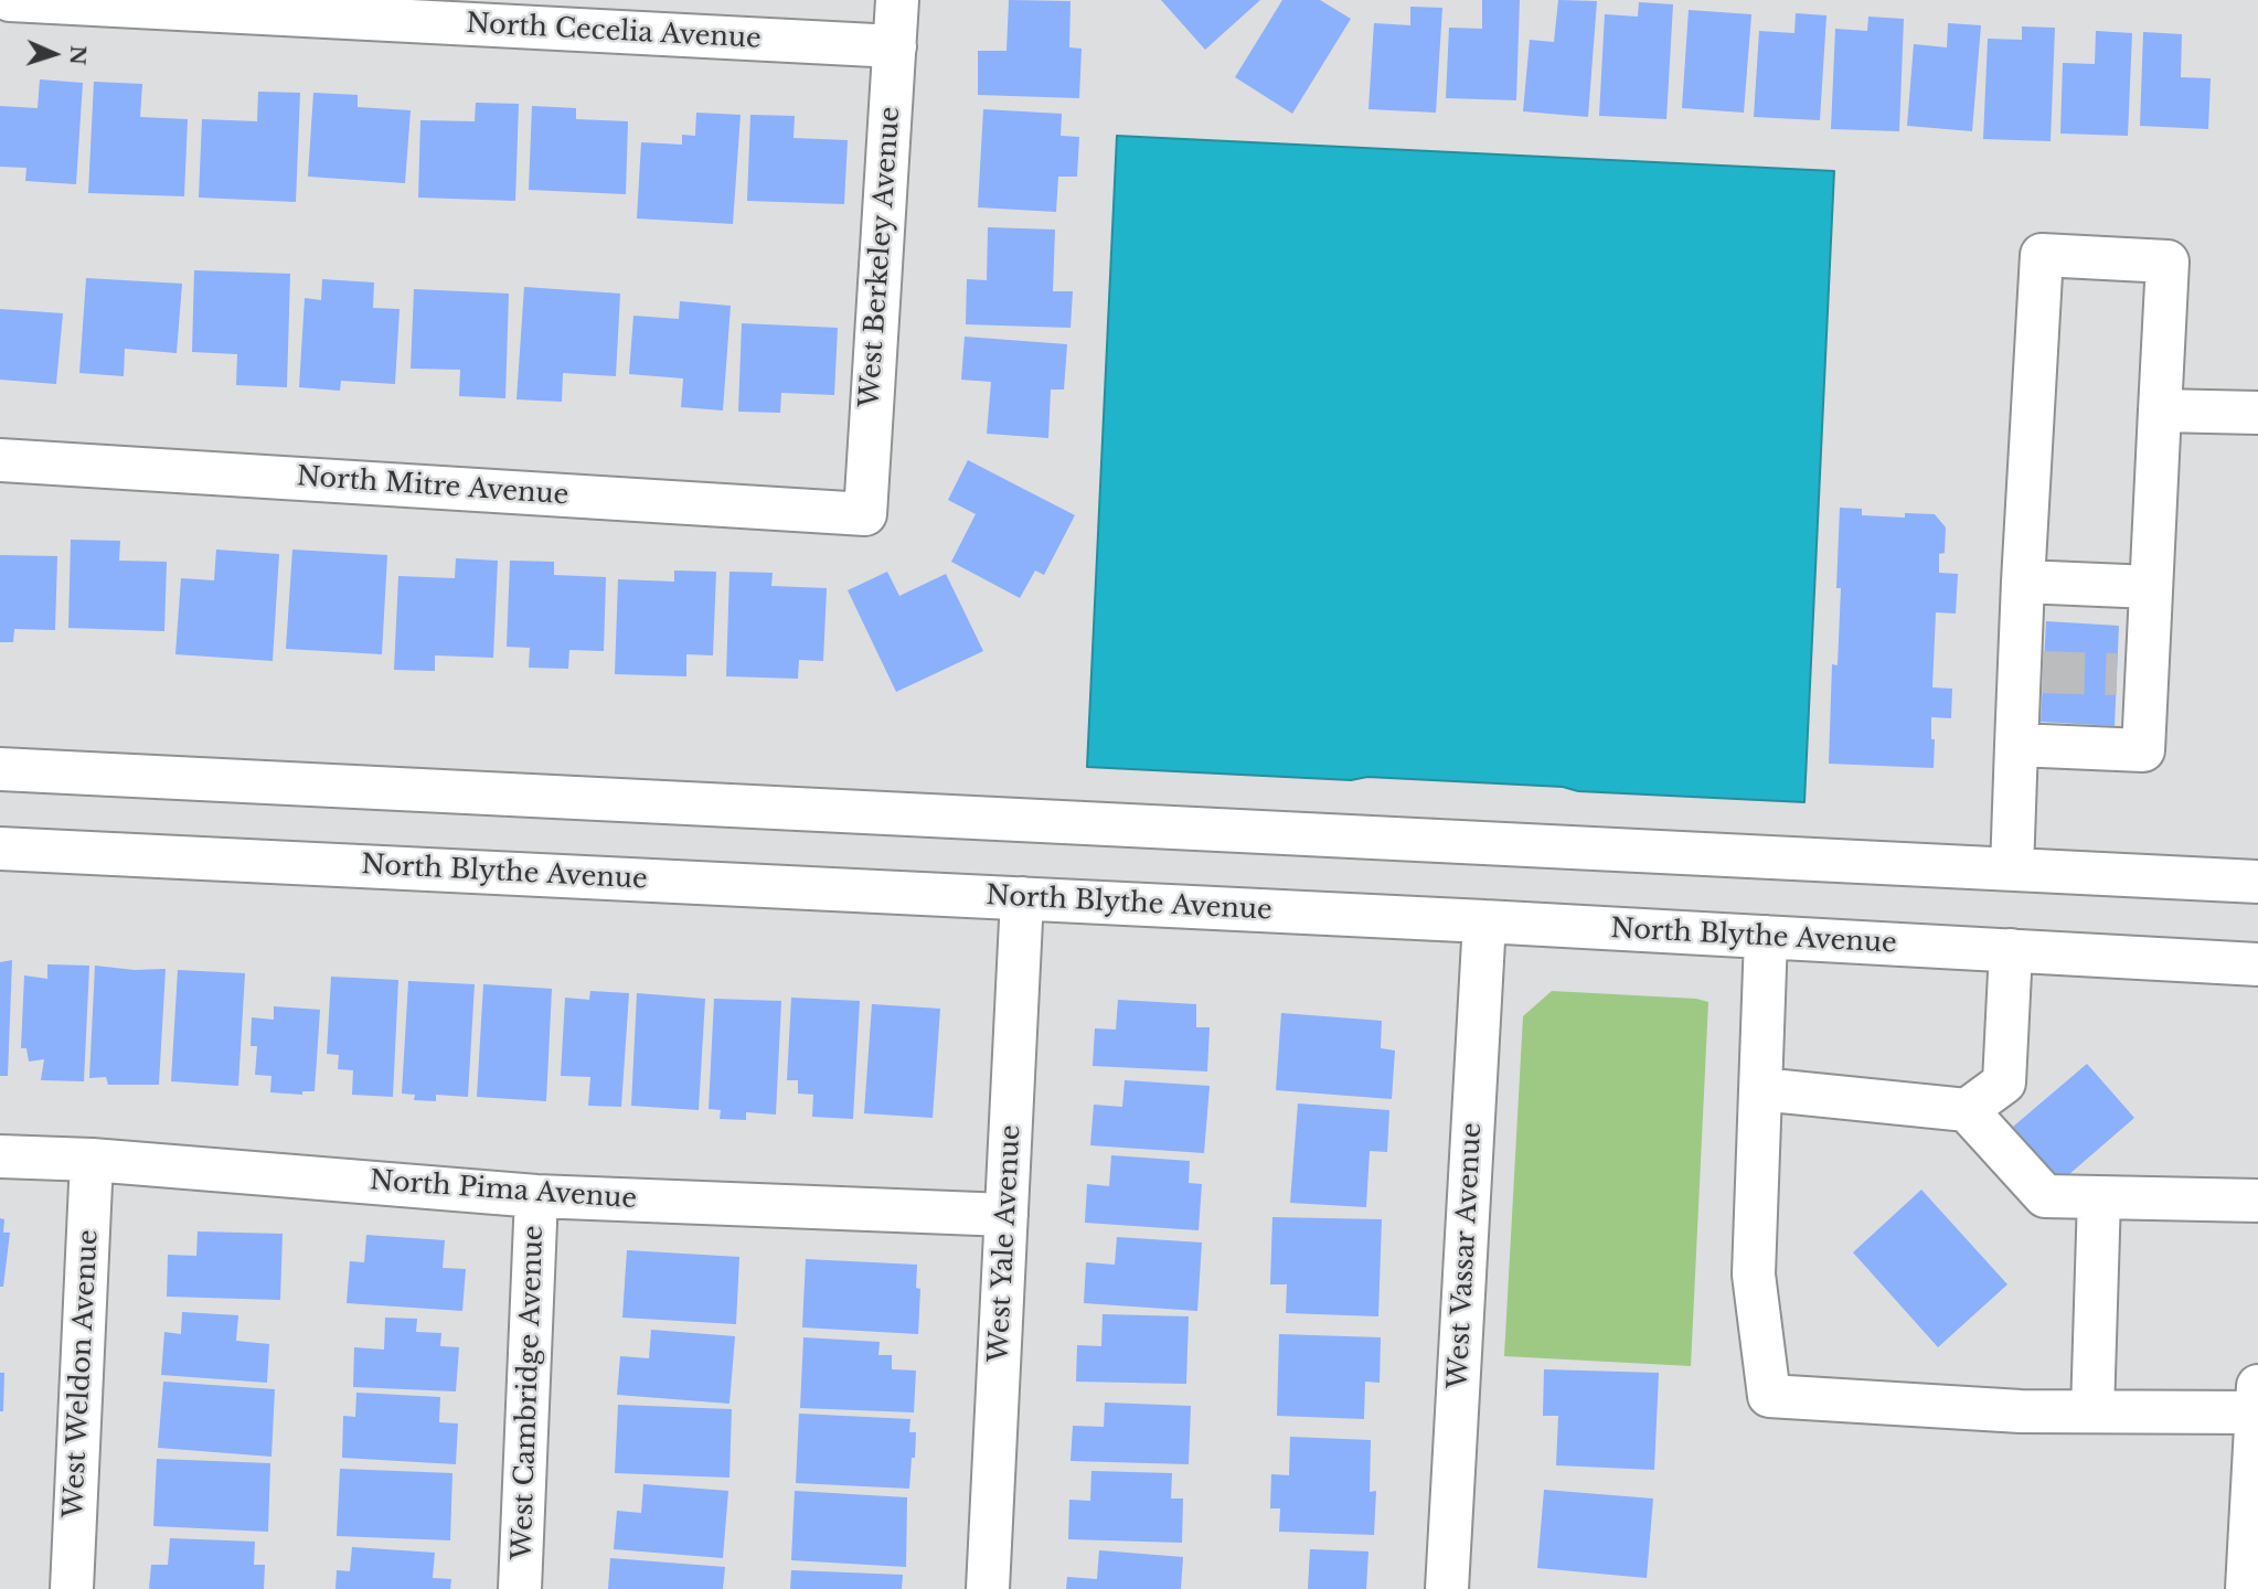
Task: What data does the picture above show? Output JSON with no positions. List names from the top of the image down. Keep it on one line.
{"streets":{"street":["North Cecelia Avenue","West Berkeley Avenue","North Mitre Avenue","North Blythe Avenue","North Pima Avenue","West Yale Avenue","West Vassar Avenue","West Weldon Avenue","West Cambridge Avenue"]},"crossings":[["North Cecelia Avenue","West Berkeley Avenue"],["West Berkeley Avenue","North Mitre Avenue"],["North Blythe Avenue","West Yale Avenue"],["North Blythe Avenue","West Vassar Avenue"],["North Pima Avenue","West Yale Avenue"],["North Pima Avenue","West Weldon Avenue"],["North Pima Avenue","West Cambridge Avenue"]],"north":"right"}
